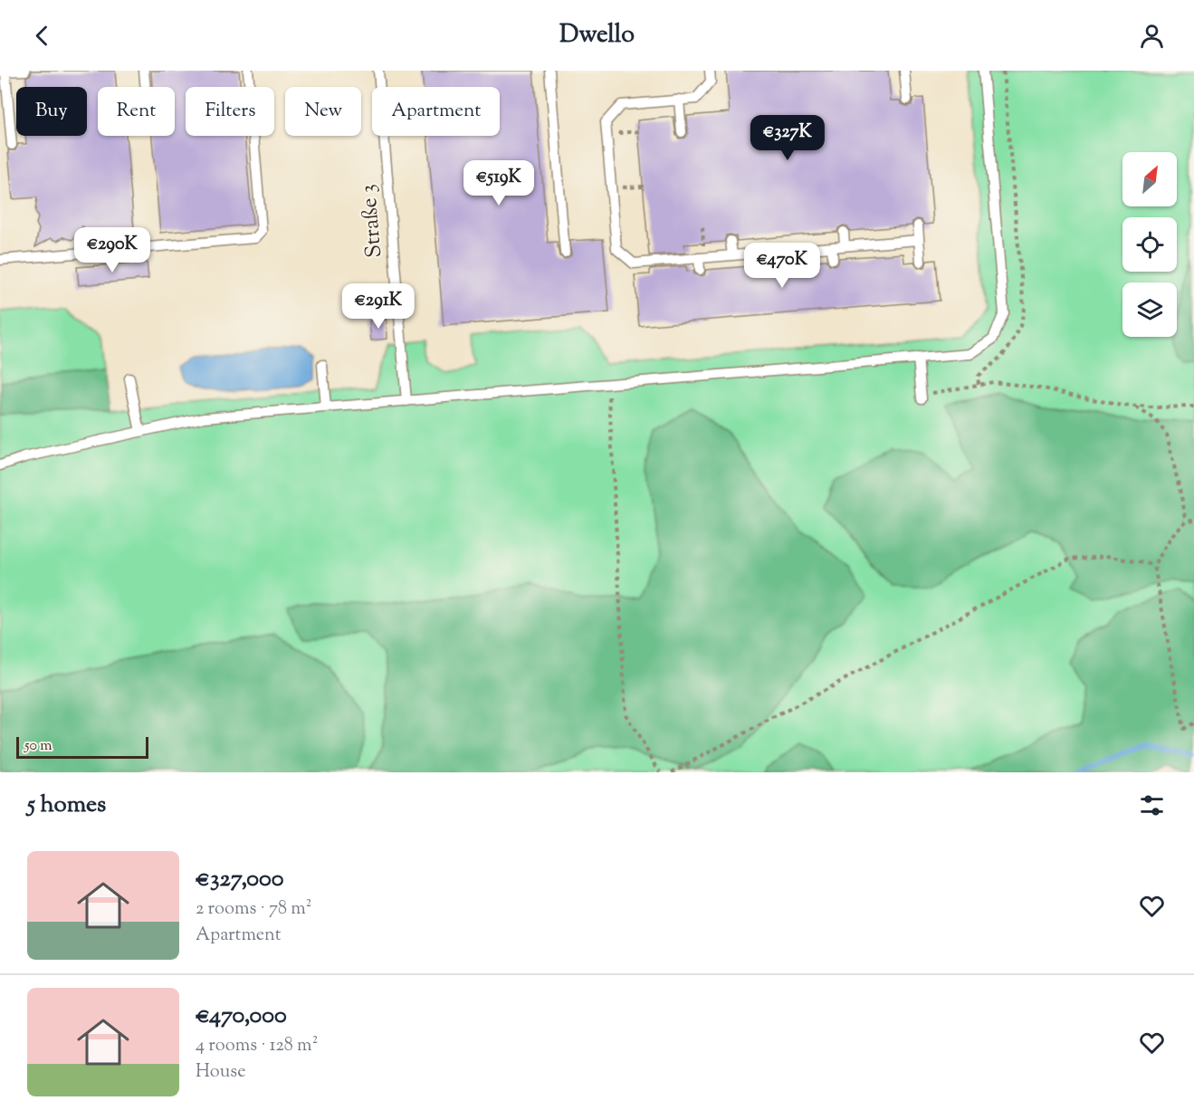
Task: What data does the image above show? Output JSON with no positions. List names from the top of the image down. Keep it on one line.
{"streets":{"lane":["Straße 3"]},"scale_bar":"50 m","north":"top right","page":{"header":"Dwello","chip":["Buy","Rent","Filters","New","Apartment"],"price":["€327K","€519K","€290K","€470K","€291K"],"scale":"50 m","heading":"5 homes","list":[{"name":"€327,000","note":"2 rooms · 78 m² · Apartment"},{"name":"€470,000","note":"4 rooms · 128 m² · House"}]}}
